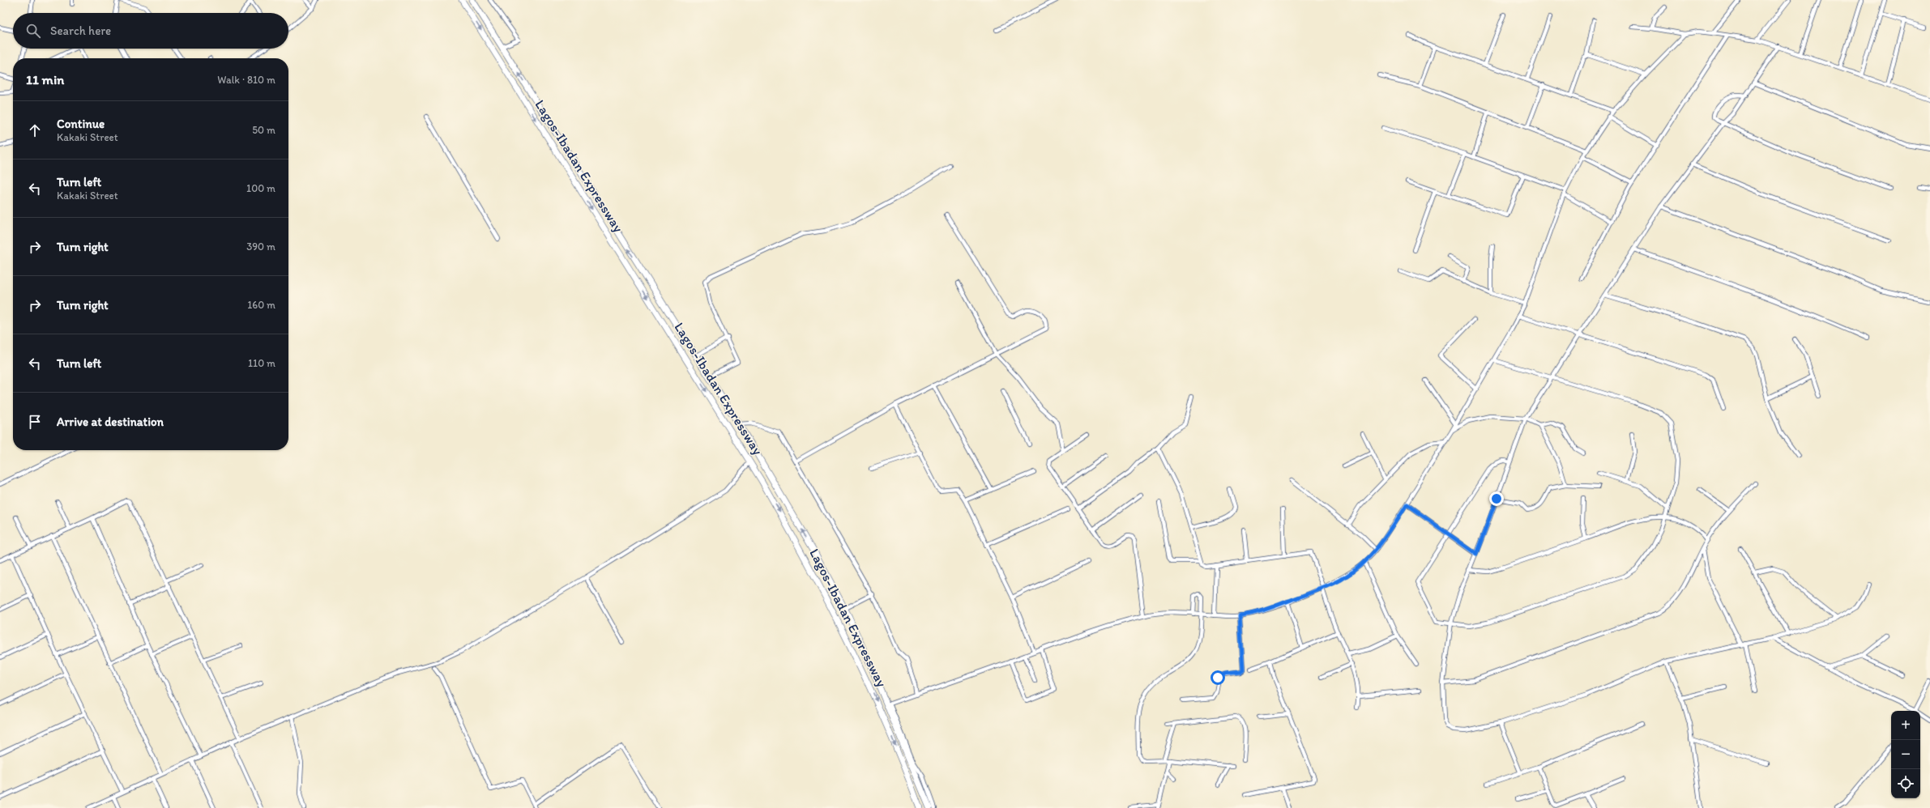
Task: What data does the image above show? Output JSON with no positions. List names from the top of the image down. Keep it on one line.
{"streets":{"highway":["Lagos-Ibadan Expressway"]},"page":{"search":"Search here","heading":["11 min","Walk · 810 m"],"list":[["Continue","Kakaki Street","50 m"],["Turn left","Kakaki Street","100 m"],["Turn right","390 m"],["Turn right","160 m"],["Turn left","110 m"],"Arrive at destination"],"map_buttons":["+","−"]}}
